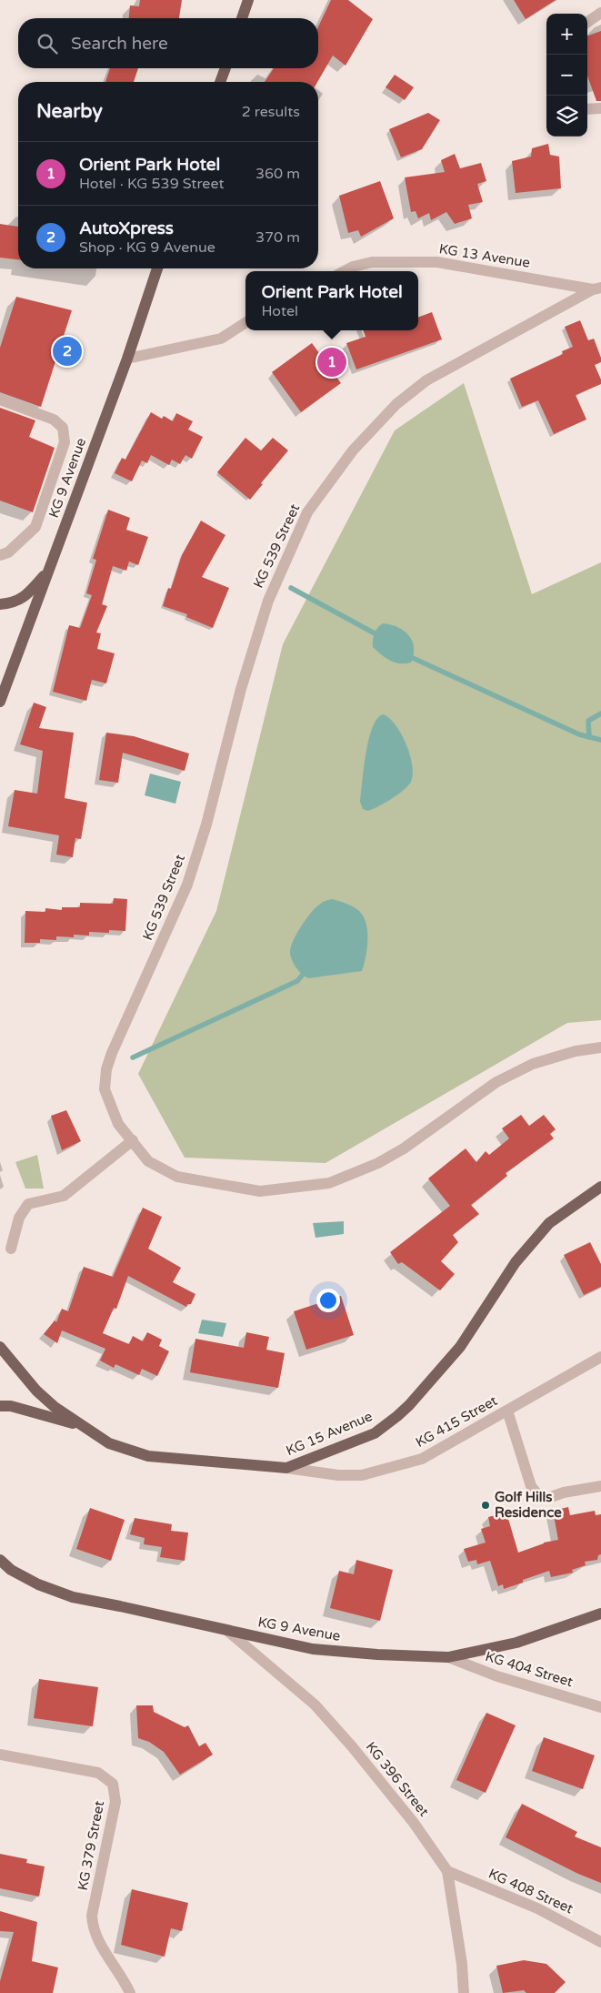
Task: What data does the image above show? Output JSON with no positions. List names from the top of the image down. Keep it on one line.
{"streets":{"main road":["KG 9 Avenue","KG 15 Avenue"],"street":["KG 13 Avenue","KG 539 Street","KG 415 Street","KG 404 Street","KG 396 Street","KG 379 Street","KG 408 Street"]},"crossings":[["KG 13 Avenue","KG 539 Street"],["KG 9 Avenue","KG 404 Street"],["KG 9 Avenue","KG 396 Street"],["KG 415 Street","KG 15 Avenue"],["KG 396 Street","KG 408 Street"]],"places":["Golf Hills Residence"],"page":{"map_buttons":["+","−"],"search":"Search here","heading":["Nearby","2 results"],"list":[{"mark":"1","name":"Orient Park Hotel","note":"Hotel · KG 539 Street","value":"360 m"},{"mark":"2","name":"AutoXpress","note":"Shop · KG 9 Avenue","value":"370 m"}],"popup":["Orient Park Hotel","Hotel"],"pins":["2","1"]}}
